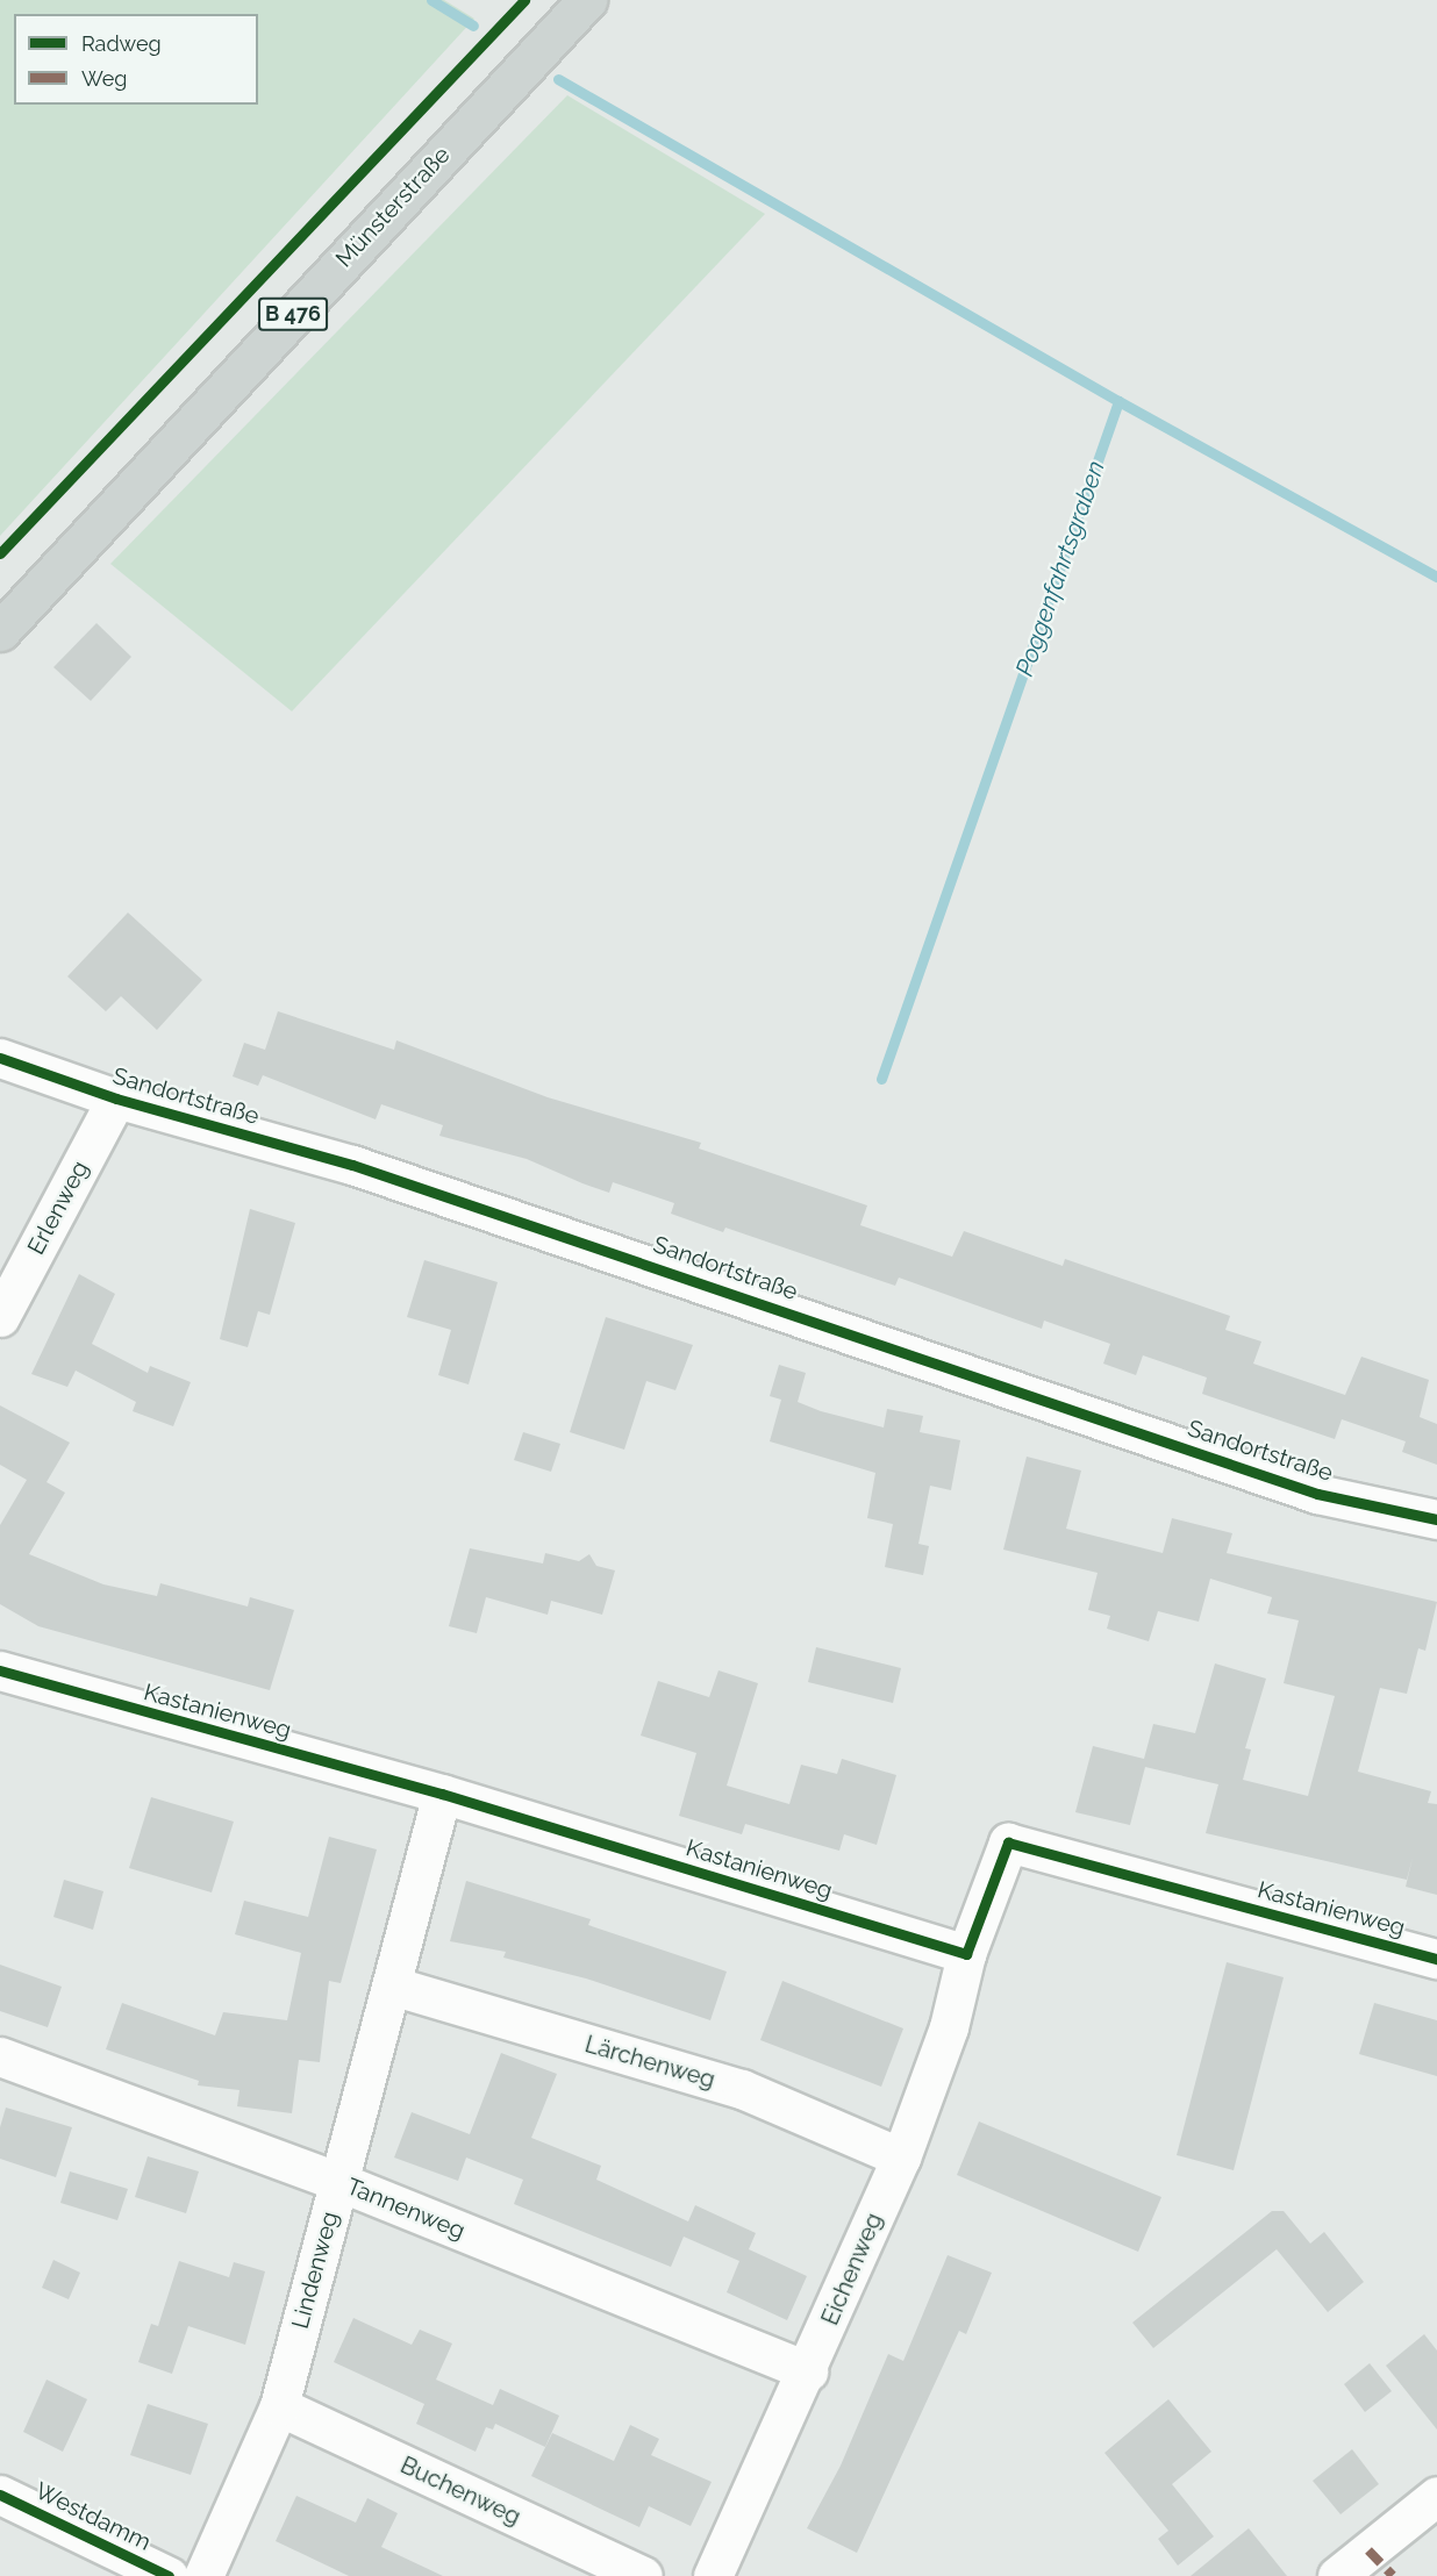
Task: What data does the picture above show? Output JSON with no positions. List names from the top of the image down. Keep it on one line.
{"streets":{"main road":["Münsterstraße","B 476"],"street":["Sandortstraße","Erlenweg","Kastanienweg","Lärchenweg","Tannenweg","Eichenweg","Lindenweg","Buchenweg","Westdamm"]},"crossings":[["Sandortstraße","Erlenweg"],["Kastanienweg","Eichenweg"],["Kastanienweg","Lindenweg"],["Lärchenweg","Eichenweg"],["Lärchenweg","Lindenweg"],["Tannenweg","Eichenweg"],["Tannenweg","Lindenweg"],["Lindenweg","Buchenweg"]],"water":["Poggenfahrtsgraben"],"legend":["Radweg","Weg"]}
